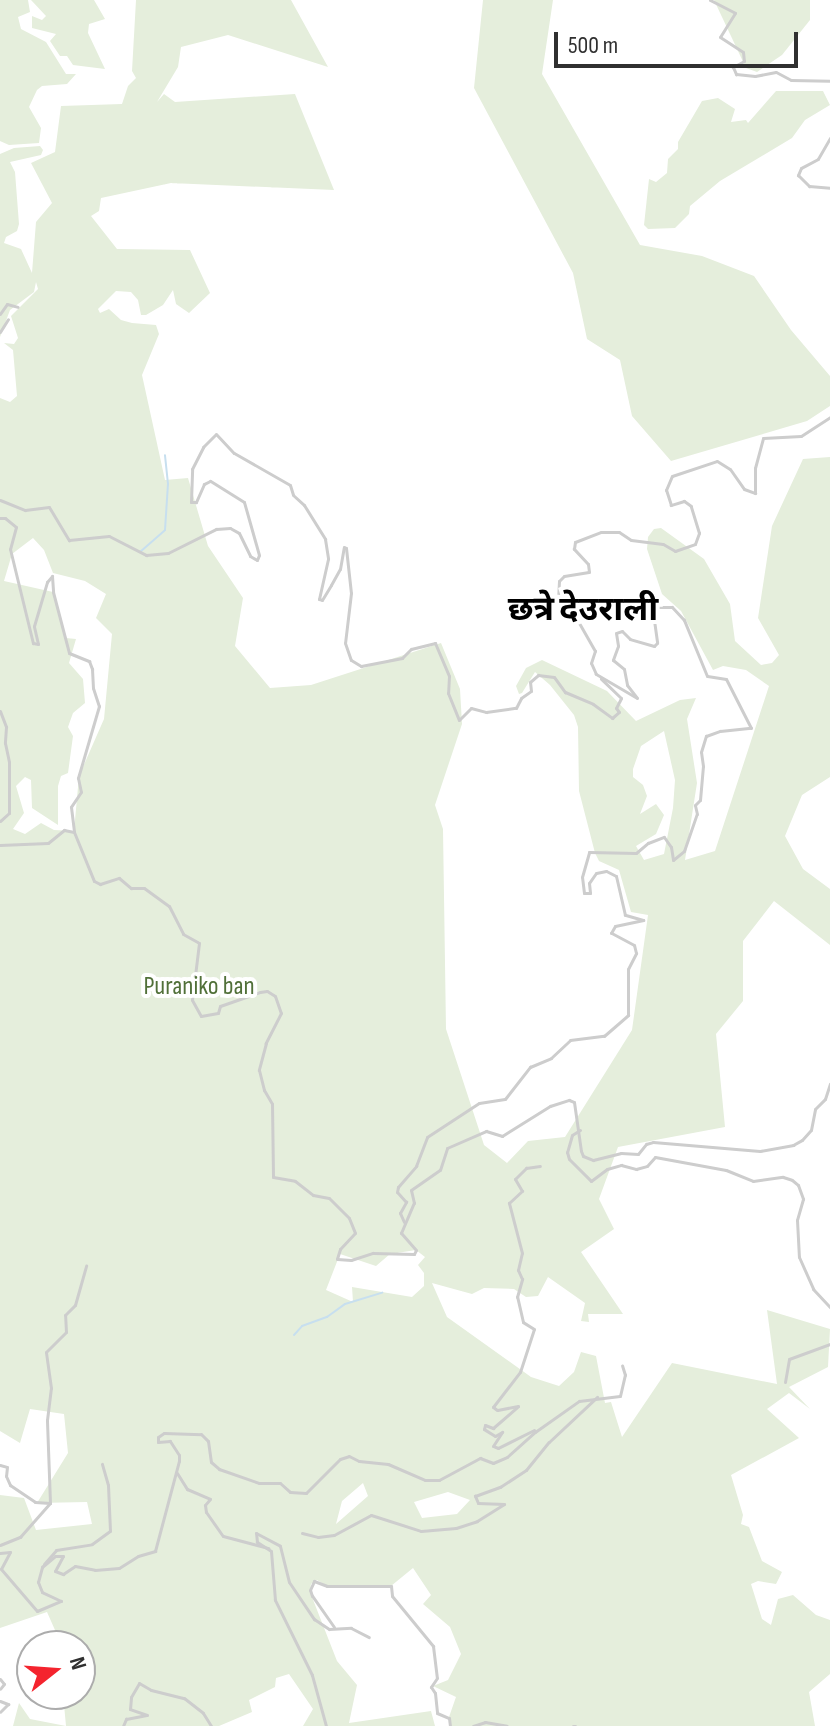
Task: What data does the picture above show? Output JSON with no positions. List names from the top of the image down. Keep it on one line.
{"districts":["छत्रे देउराली"],"parks":["Puraniko ban"],"scale_bar":"500 m","north":"right"}
